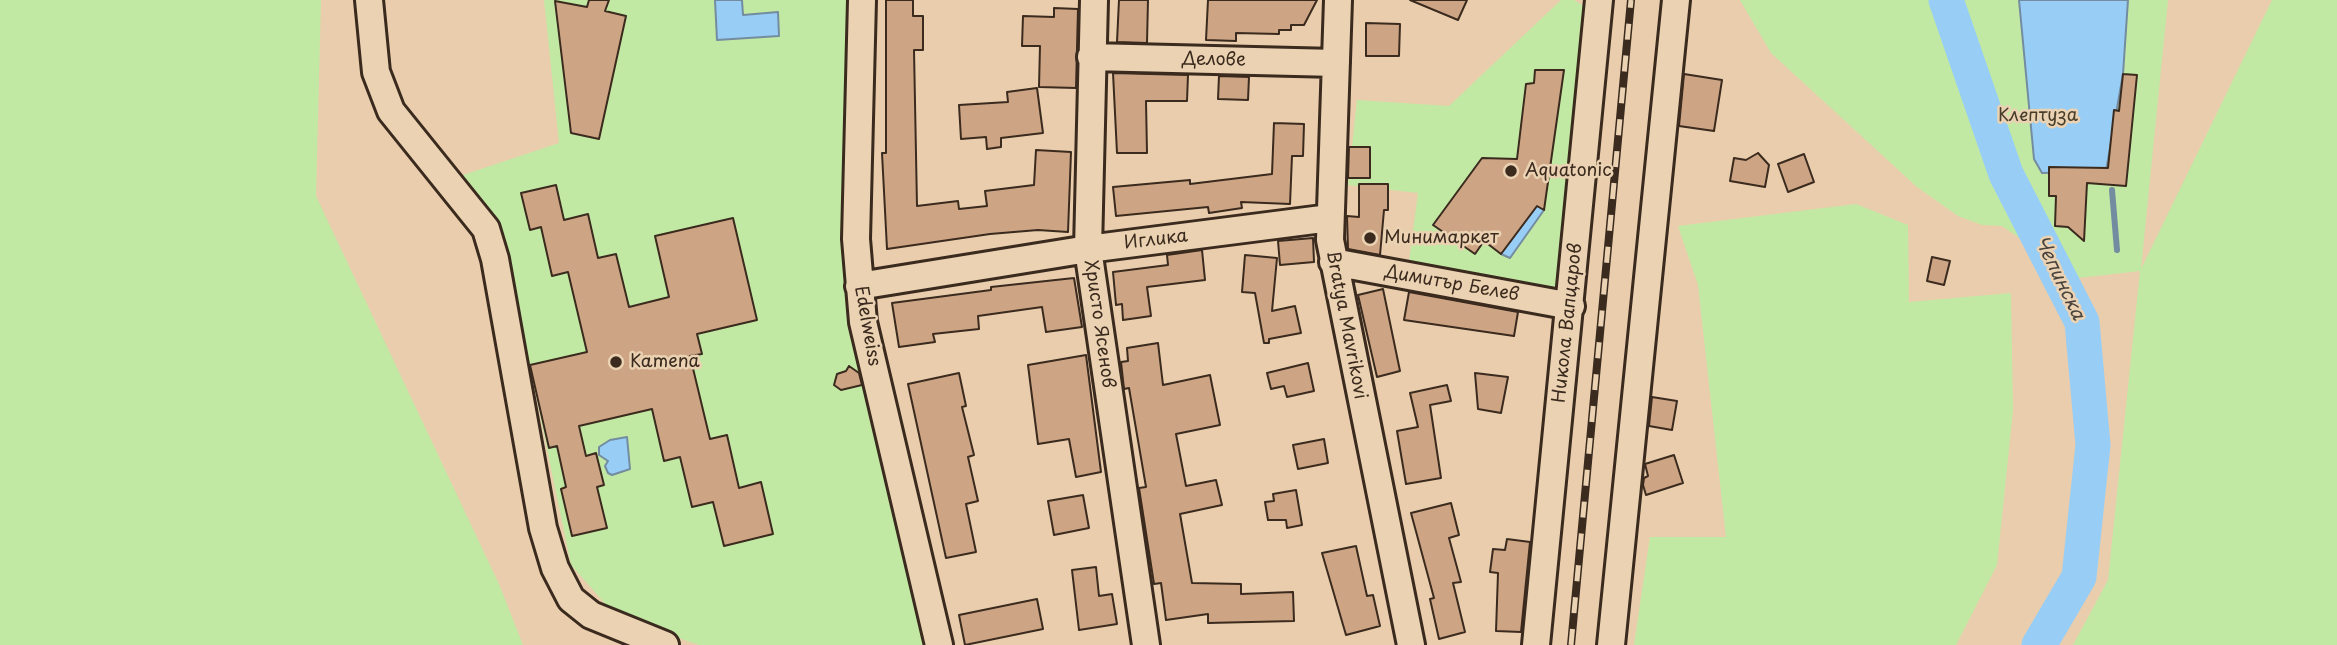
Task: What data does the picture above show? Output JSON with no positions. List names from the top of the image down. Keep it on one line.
{"streets":{"street":["Делове","Иглика","Димитър Белев","Никола Вапцаров","Христо Ясенов","Bratya Mavrikovi","Edelweiss"]},"crossings":[["Делове","Христо Ясенов"],["Делове","Bratya Mavrikovi"],["Иглика","Христо Ясенов"],["Иглика","Bratya Mavrikovi"],["Иглика","Edelweiss"],["Димитър Белев","Никола Вапцаров"],["Димитър Белев","Bratya Mavrikovi"]],"water":["Чепинска"],"parks":["Клептуза"],"places":["Aquatonic","Минимаркет","Kamena"]}
